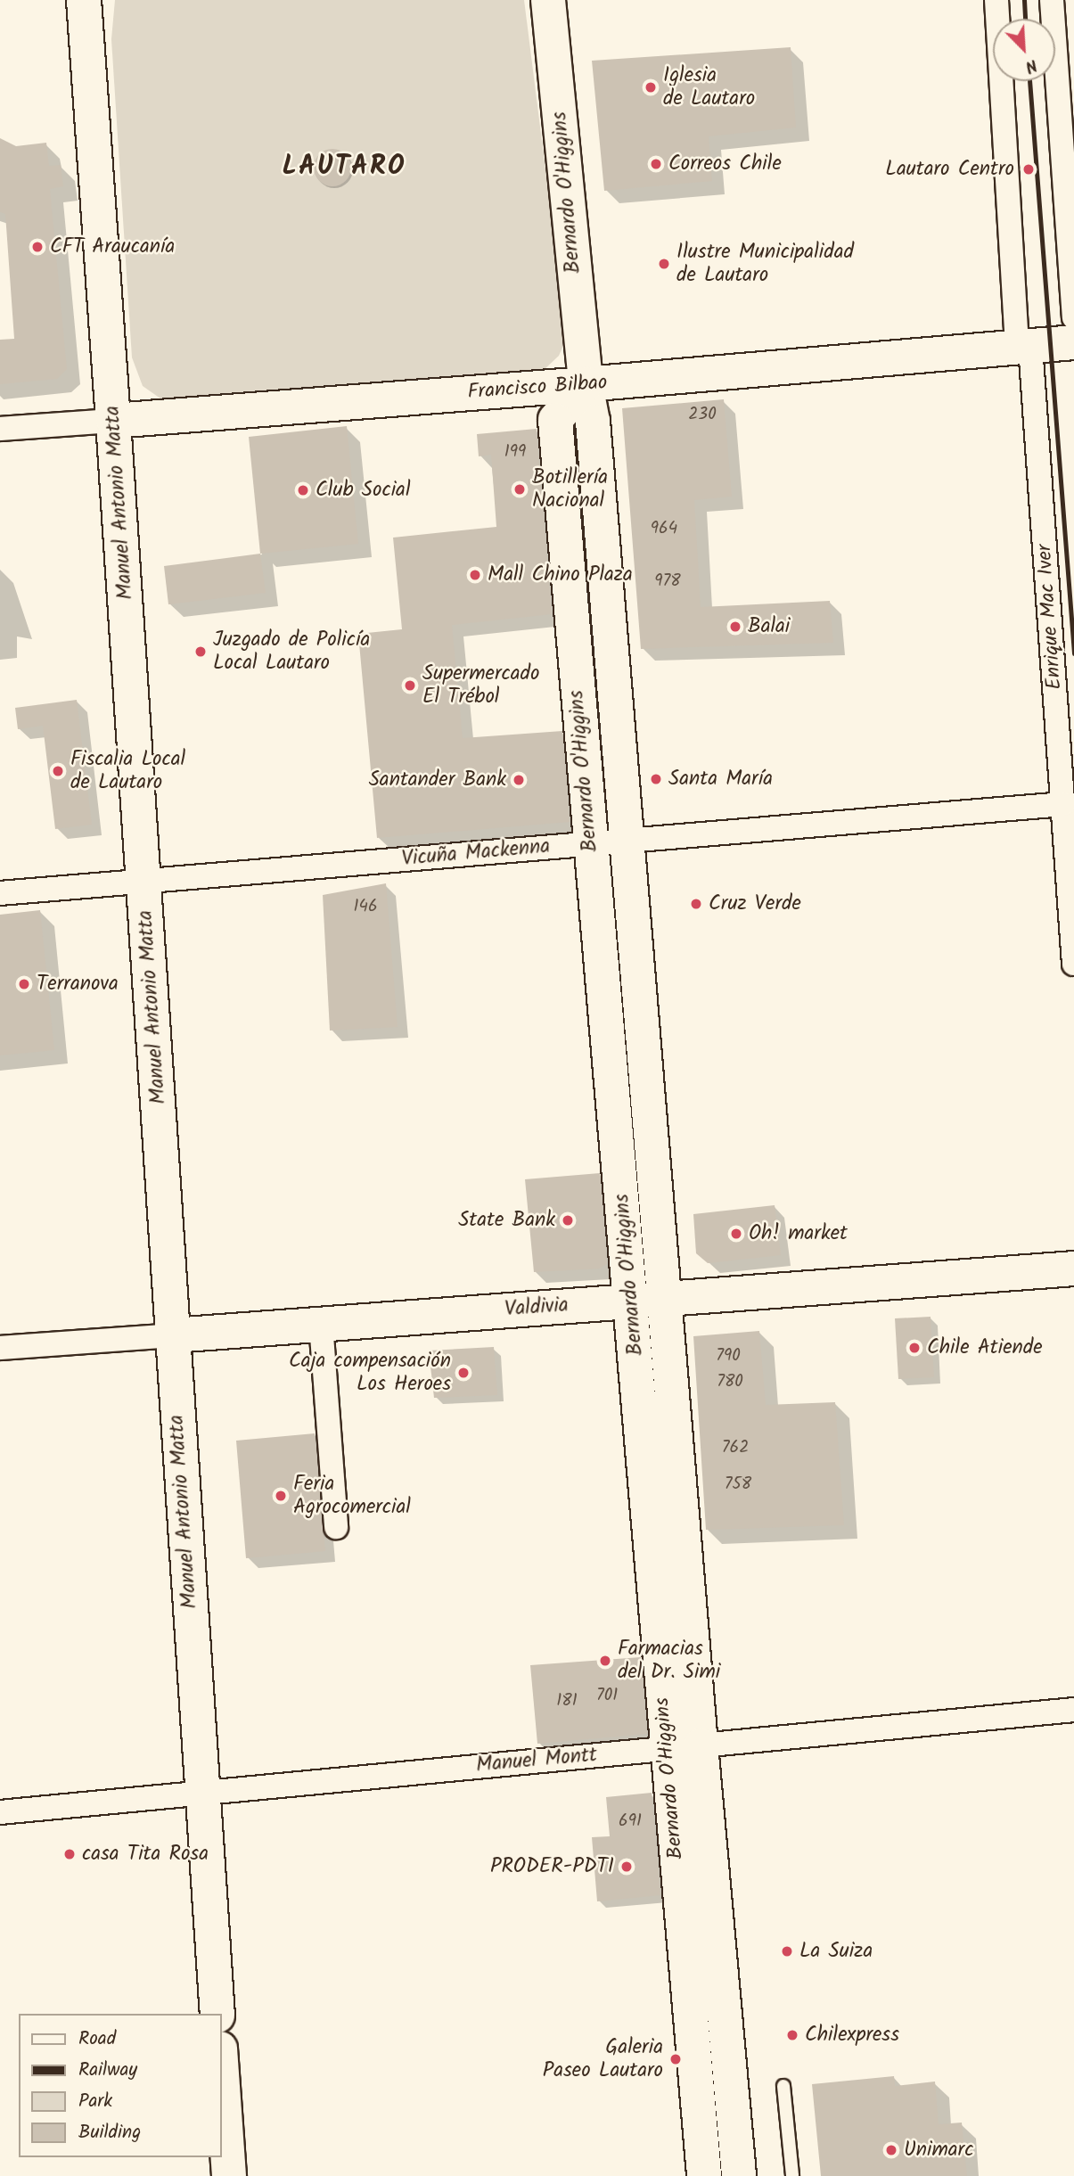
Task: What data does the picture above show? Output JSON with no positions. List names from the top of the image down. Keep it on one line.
{"streets":{"main road":["Bernardo O'Higgins","Francisco Bilbao","Manuel Antonio Matta","Valdivia"],"street":["Enrique Mac Iver","Vicuña Mackenna","Manuel Montt"]},"crossings":[["Bernardo O'Higgins","Francisco Bilbao"],["Bernardo O'Higgins","Vicuña Mackenna"],["Bernardo O'Higgins","Valdivia"],["Bernardo O'Higgins","Manuel Montt"],["Francisco Bilbao","Manuel Antonio Matta"],["Francisco Bilbao","Enrique Mac Iver"],["Manuel Antonio Matta","Vicuña Mackenna"],["Manuel Antonio Matta","Valdivia"],["Manuel Antonio Matta","Manuel Montt"],["Enrique Mac Iver","Vicuña Mackenna"]],"districts":["LAUTARO"],"places":["Iglesia de Lautaro","Correos Chile","Lautaro Centro","CFT Araucanía","Ilustre Municipalidad de Lautaro","Botillería Nacional","Club Social","Mall Chino Plaza","Balai","Juzgado de Policía Local Lautaro","Supermercado El Trébol","Fiscalia Local de Lautaro","Santa María","Santander Bank","Cruz Verde","Terranova","State Bank","Oh! market","Chile Atiende","Caja compensación Los Heroes","Feria Agrocomercial","Farmacias del Dr. Simi","casa Tita Rosa","PRODER-PDTI","La Suiza","Chilexpress","Galeria Paseo Lautaro","Unimarc"],"house_numbers":["230","199","964","978","146","790","780","762","758","701","181","691"],"legend":["Road","Railway","Park","Building"],"north":"bottom right"}
